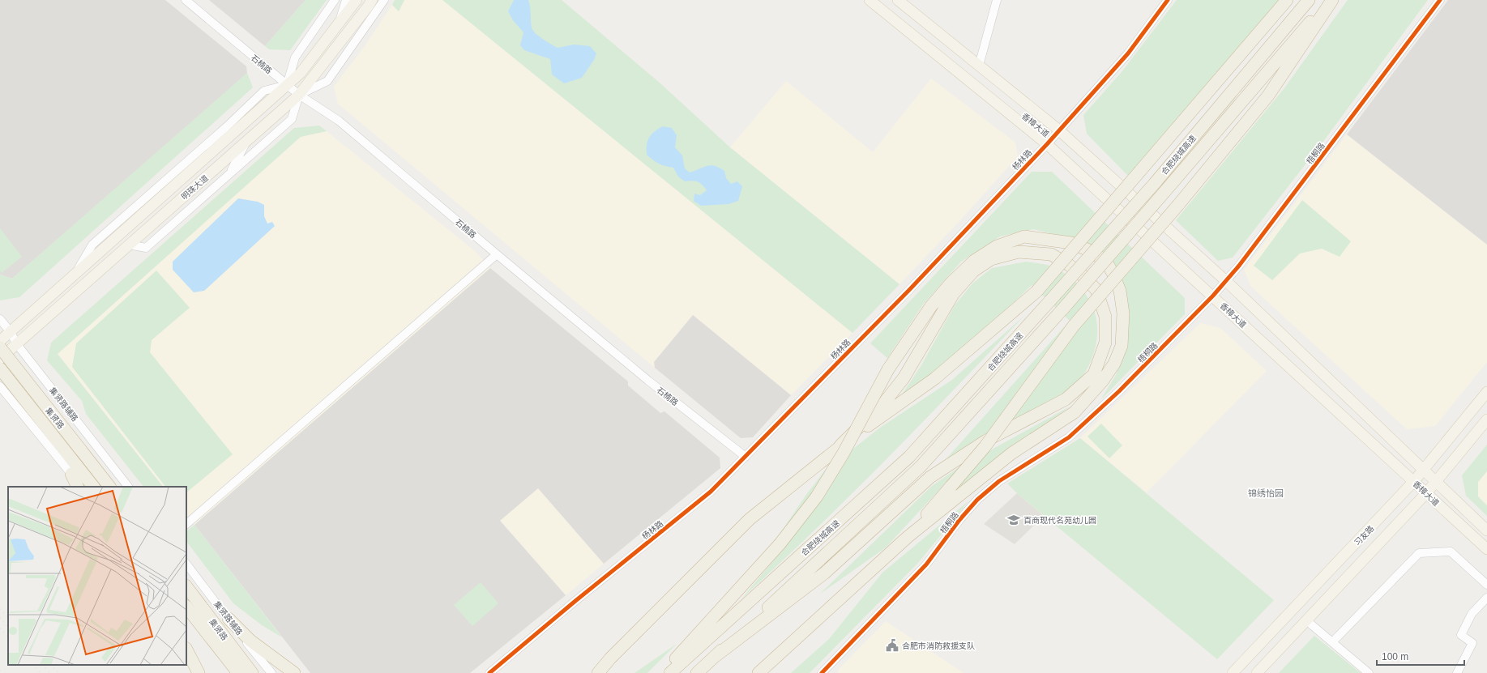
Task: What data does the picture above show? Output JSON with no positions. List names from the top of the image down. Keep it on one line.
{"streets":{"highway":["合肥绕城高速","集贤路"],"main road":["香樟大道","明珠大道","习友路"],"street":["石楠路","梧桐路","杨林路","集贤路辅路"]},"crossings":[["石楠路","杨林路"],["石楠路","明珠大道"],["香樟大道","梧桐路"],["香樟大道","杨林路"],["香樟大道","习友路"],["明珠大道","集贤路辅路"]],"districts":["锦绣怡园"],"places":{"school or university":["百商现代名苑幼儿园"],"public building":["合肥市消防救援支队"]},"scale_bar":"100 m"}
